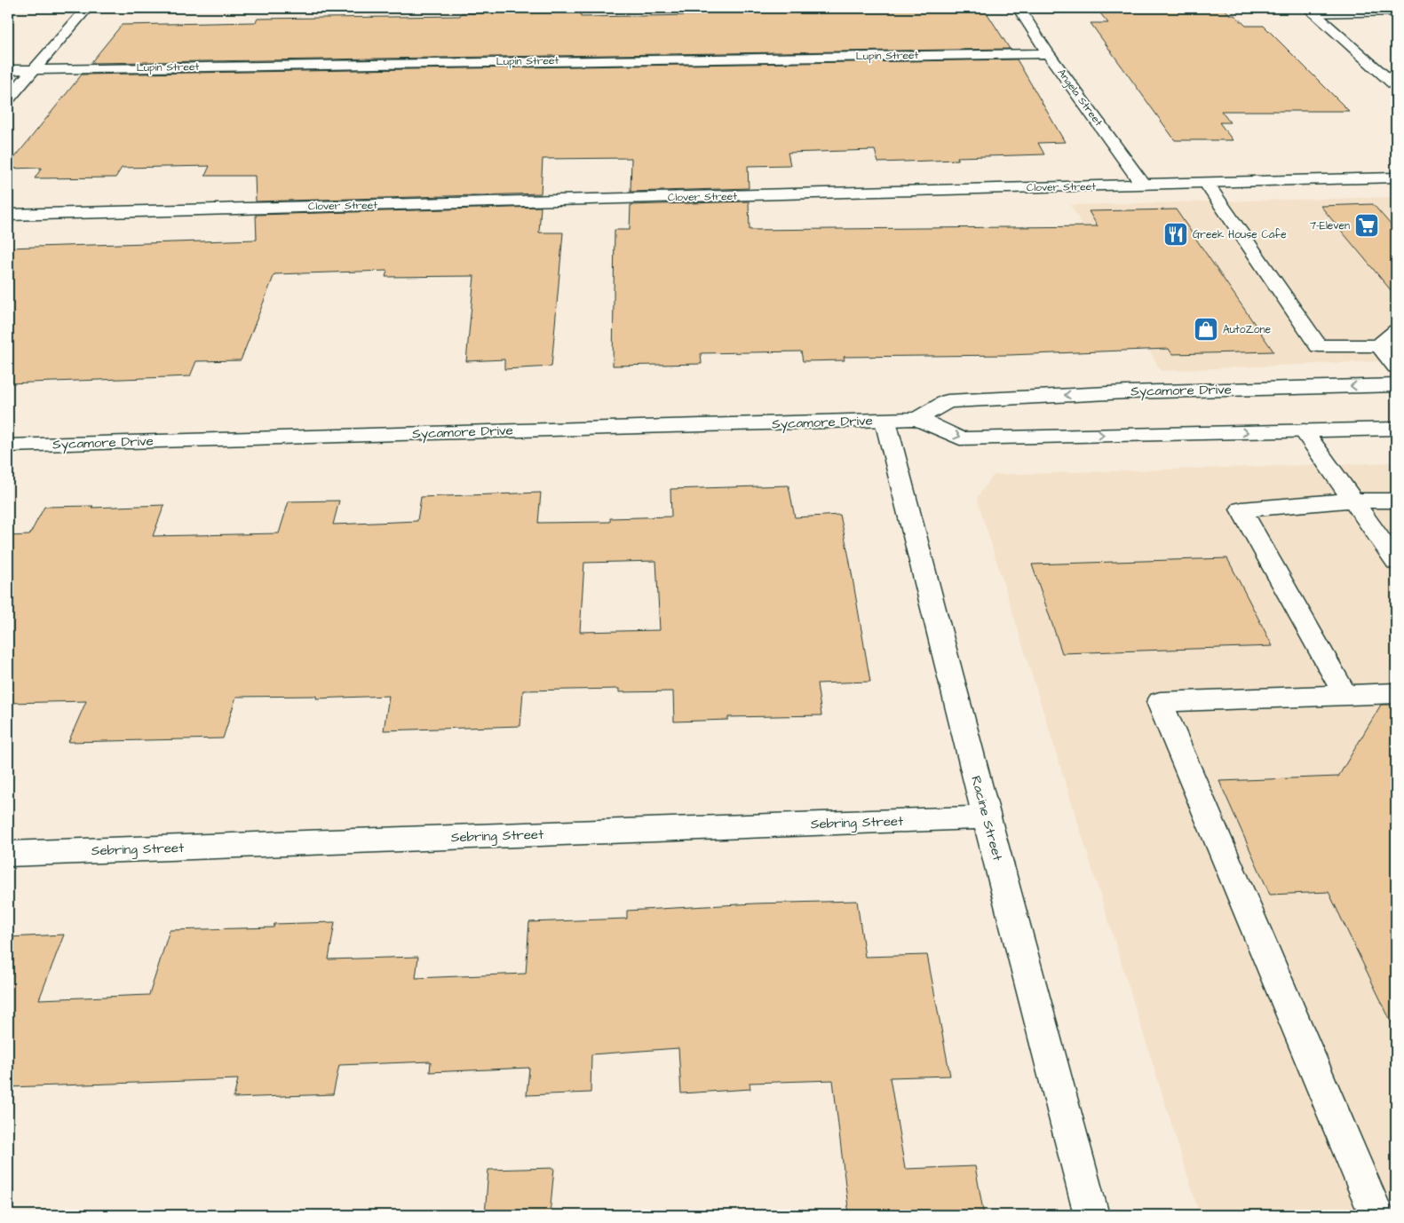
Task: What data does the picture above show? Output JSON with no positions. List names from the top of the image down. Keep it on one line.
{"streets":{"street":["Lupin Street","Angela Street","Clover Street","Sycamore Drive","Racine Street","Sebring Street"]},"crossings":[["Lupin Street","Angela Street"],["Angela Street","Clover Street"],["Sycamore Drive","Racine Street"],["Racine Street","Sebring Street"]],"places":{"supermarket":["7-Eleven"],"restaurant":["Greek House Cafe"],"shop":["AutoZone"]}}
